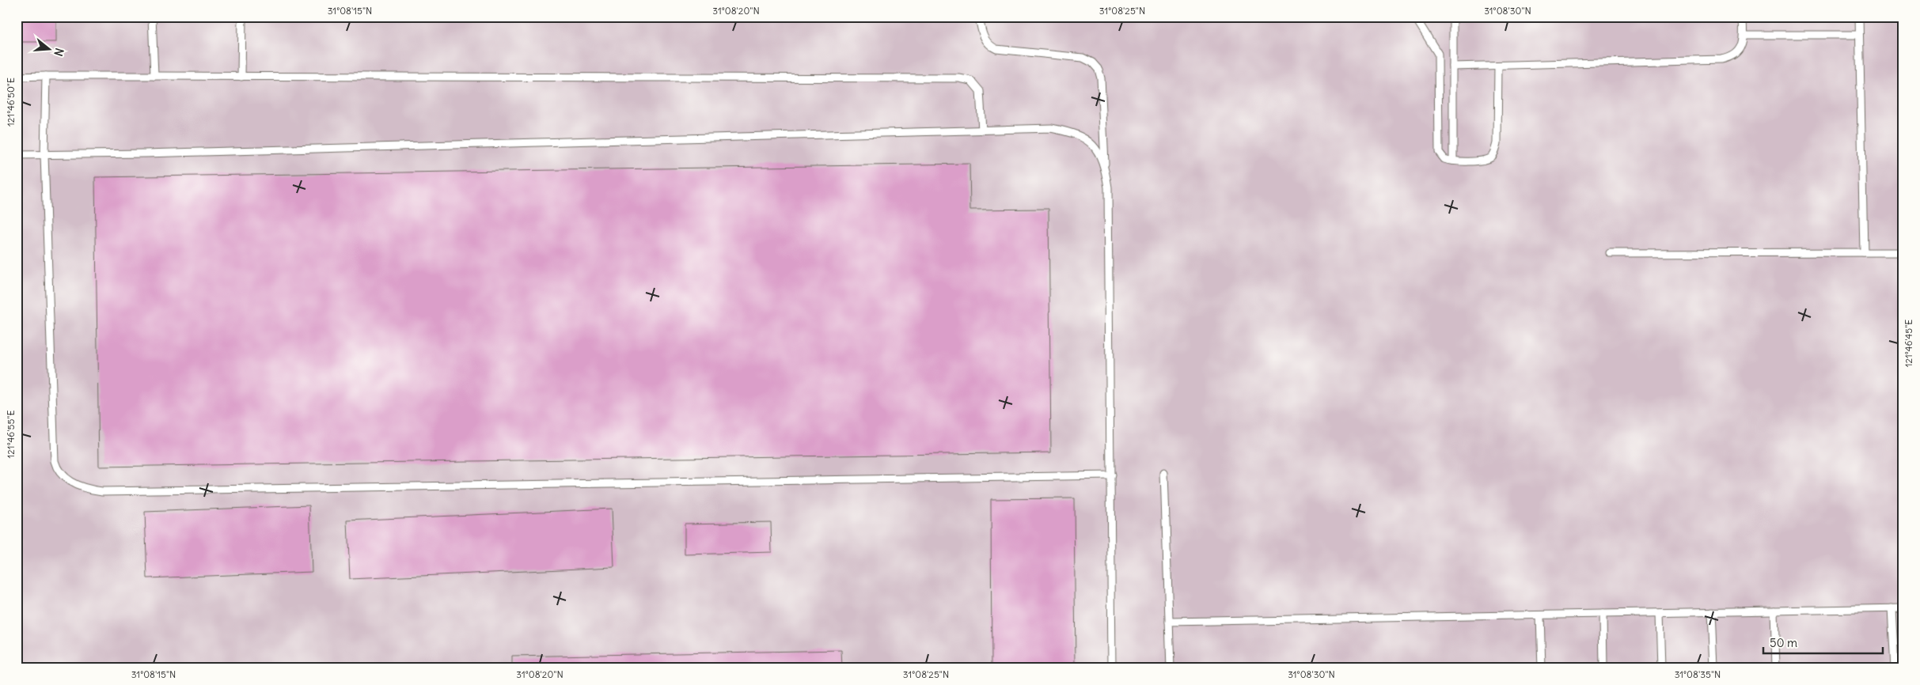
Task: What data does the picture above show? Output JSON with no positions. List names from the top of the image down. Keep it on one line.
{"scale_bar":"50 m","north":"right","coordinates":["31°08'15\"N","31°08'20\"N","31°08'25\"N","31°08'30\"N","121°46'50\"E","121°46'45\"E","121°46'55\"E","31°08'35\"N"]}
